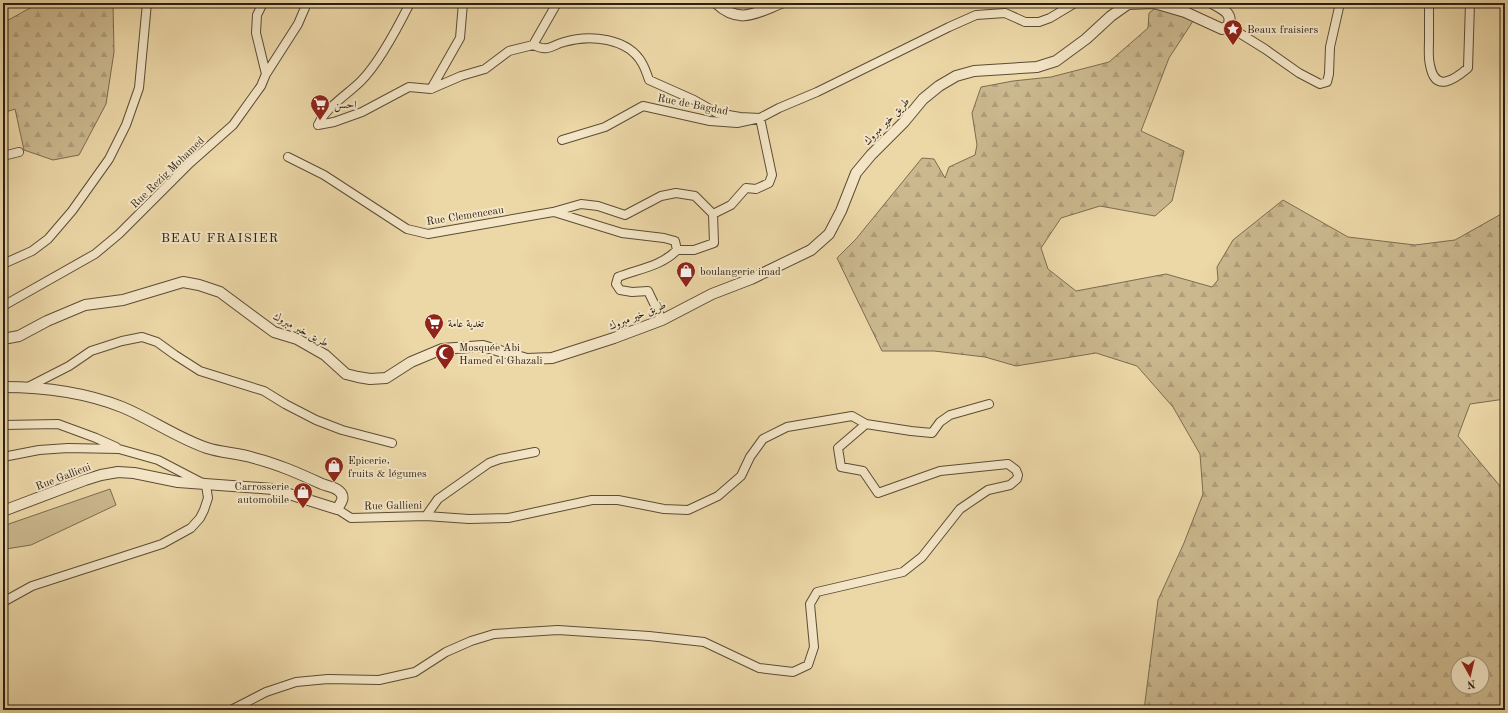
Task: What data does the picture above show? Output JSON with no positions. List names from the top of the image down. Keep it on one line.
{"streets":{"street":["Rue de Bagdad","طريق خير مبروك","Rue Rezig Mohamed","Rue Clemenceau","Rue Gallieni"]},"districts":["BEAU FRAISIER"],"places":{"place":["Beaux fraisiers"],"supermarket":["احسن","تغدية عامة"],"shop":["boulangerie imad","Epicerie, fruits & légumes","Carrosserie automobile"],"mosque":["Mosquée Abi Hamed el Ghazali"]},"north":"bottom"}
